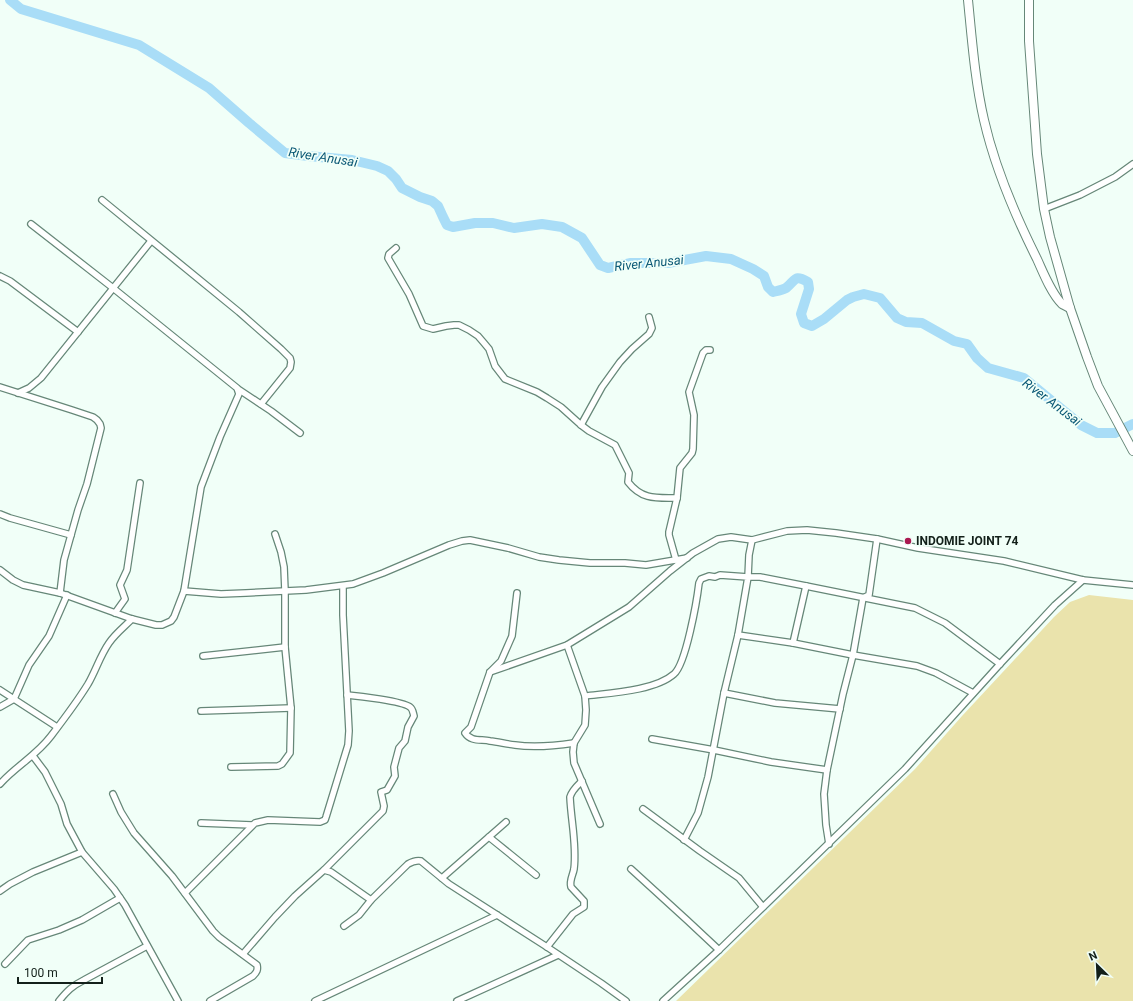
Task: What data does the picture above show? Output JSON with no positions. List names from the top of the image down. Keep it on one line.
{"water":["River Anusai"],"places":["INDOMIE JOINT 74"],"scale_bar":"100 m","north":"top left"}
